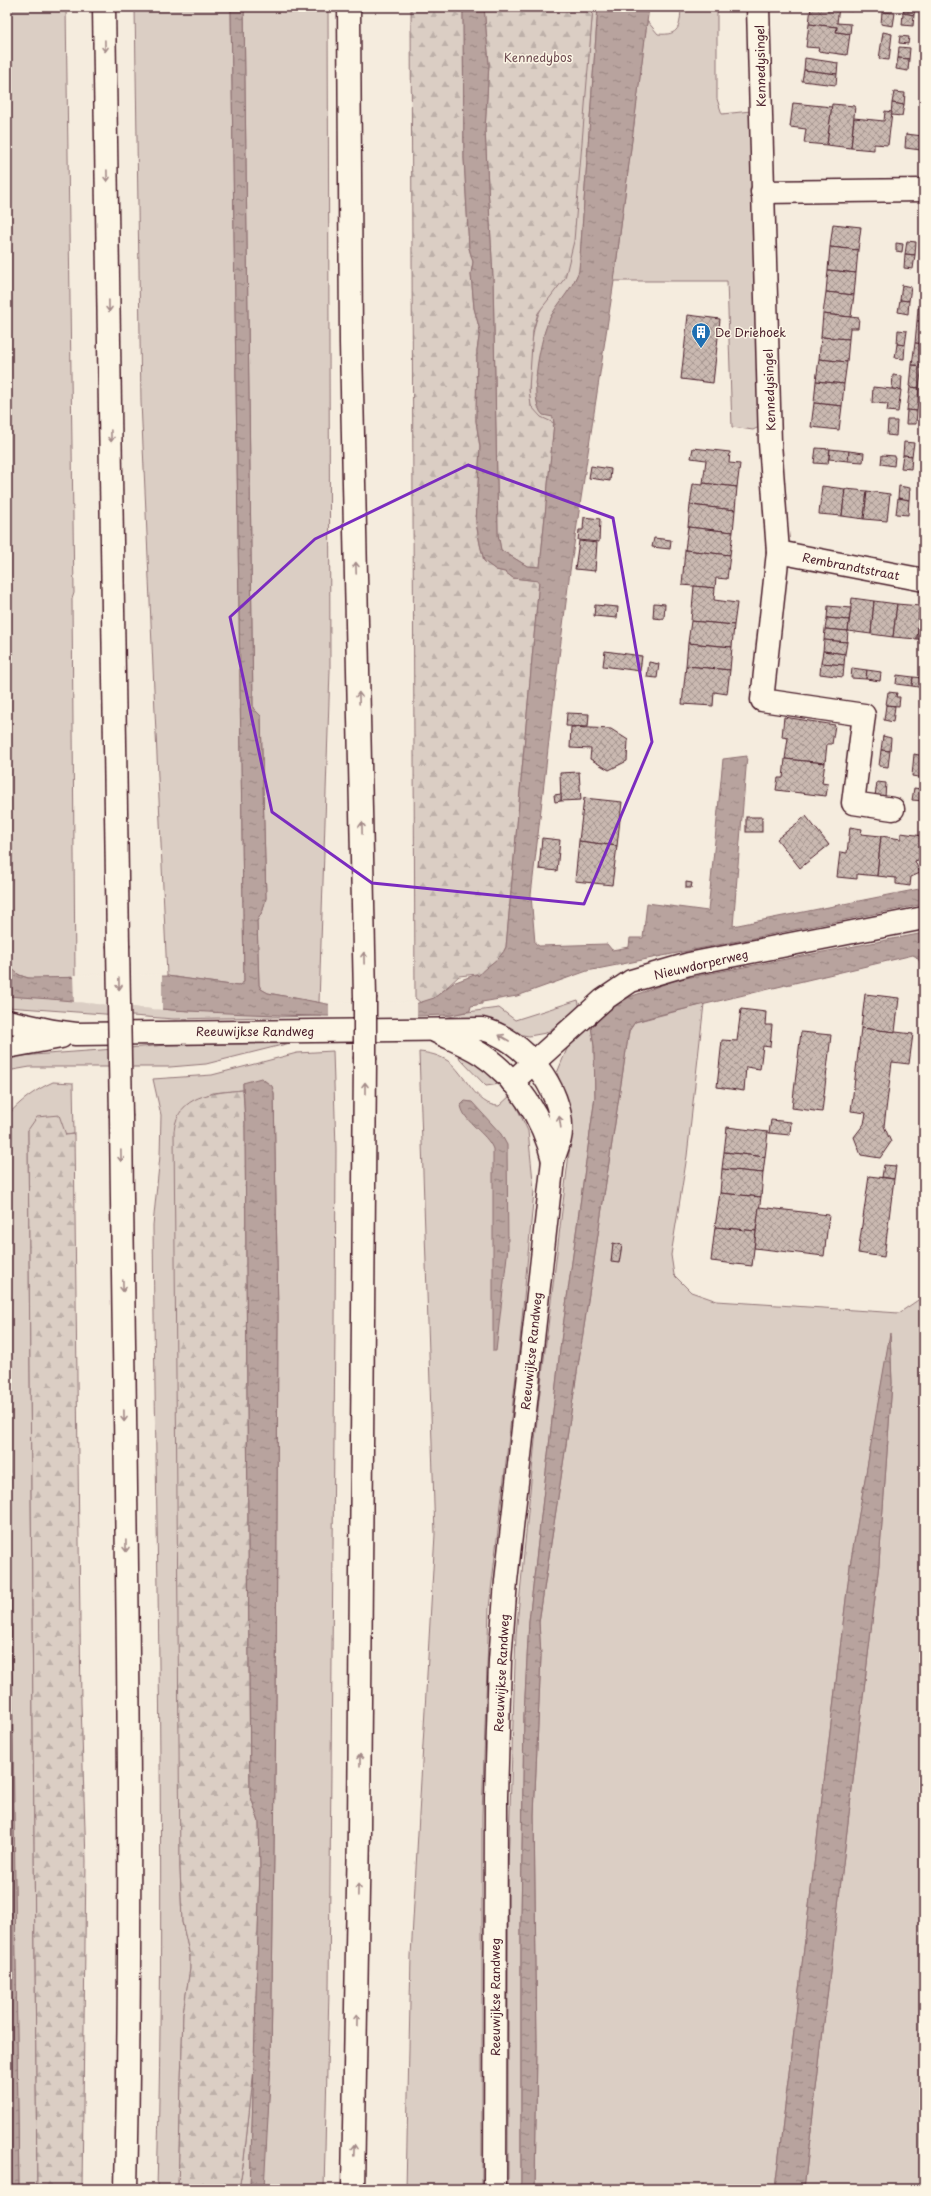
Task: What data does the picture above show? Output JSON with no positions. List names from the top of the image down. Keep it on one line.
{"streets":{"main road":["Kennedysingel","Rembrandtstraat","Nieuwdorperweg","Reeuwijkse Randweg"]},"crossings":[["Kennedysingel","Rembrandtstraat"],["Nieuwdorperweg","Reeuwijkse Randweg"]],"parks":["Kennedybos"],"places":{"building":["De Driehoek"]}}
